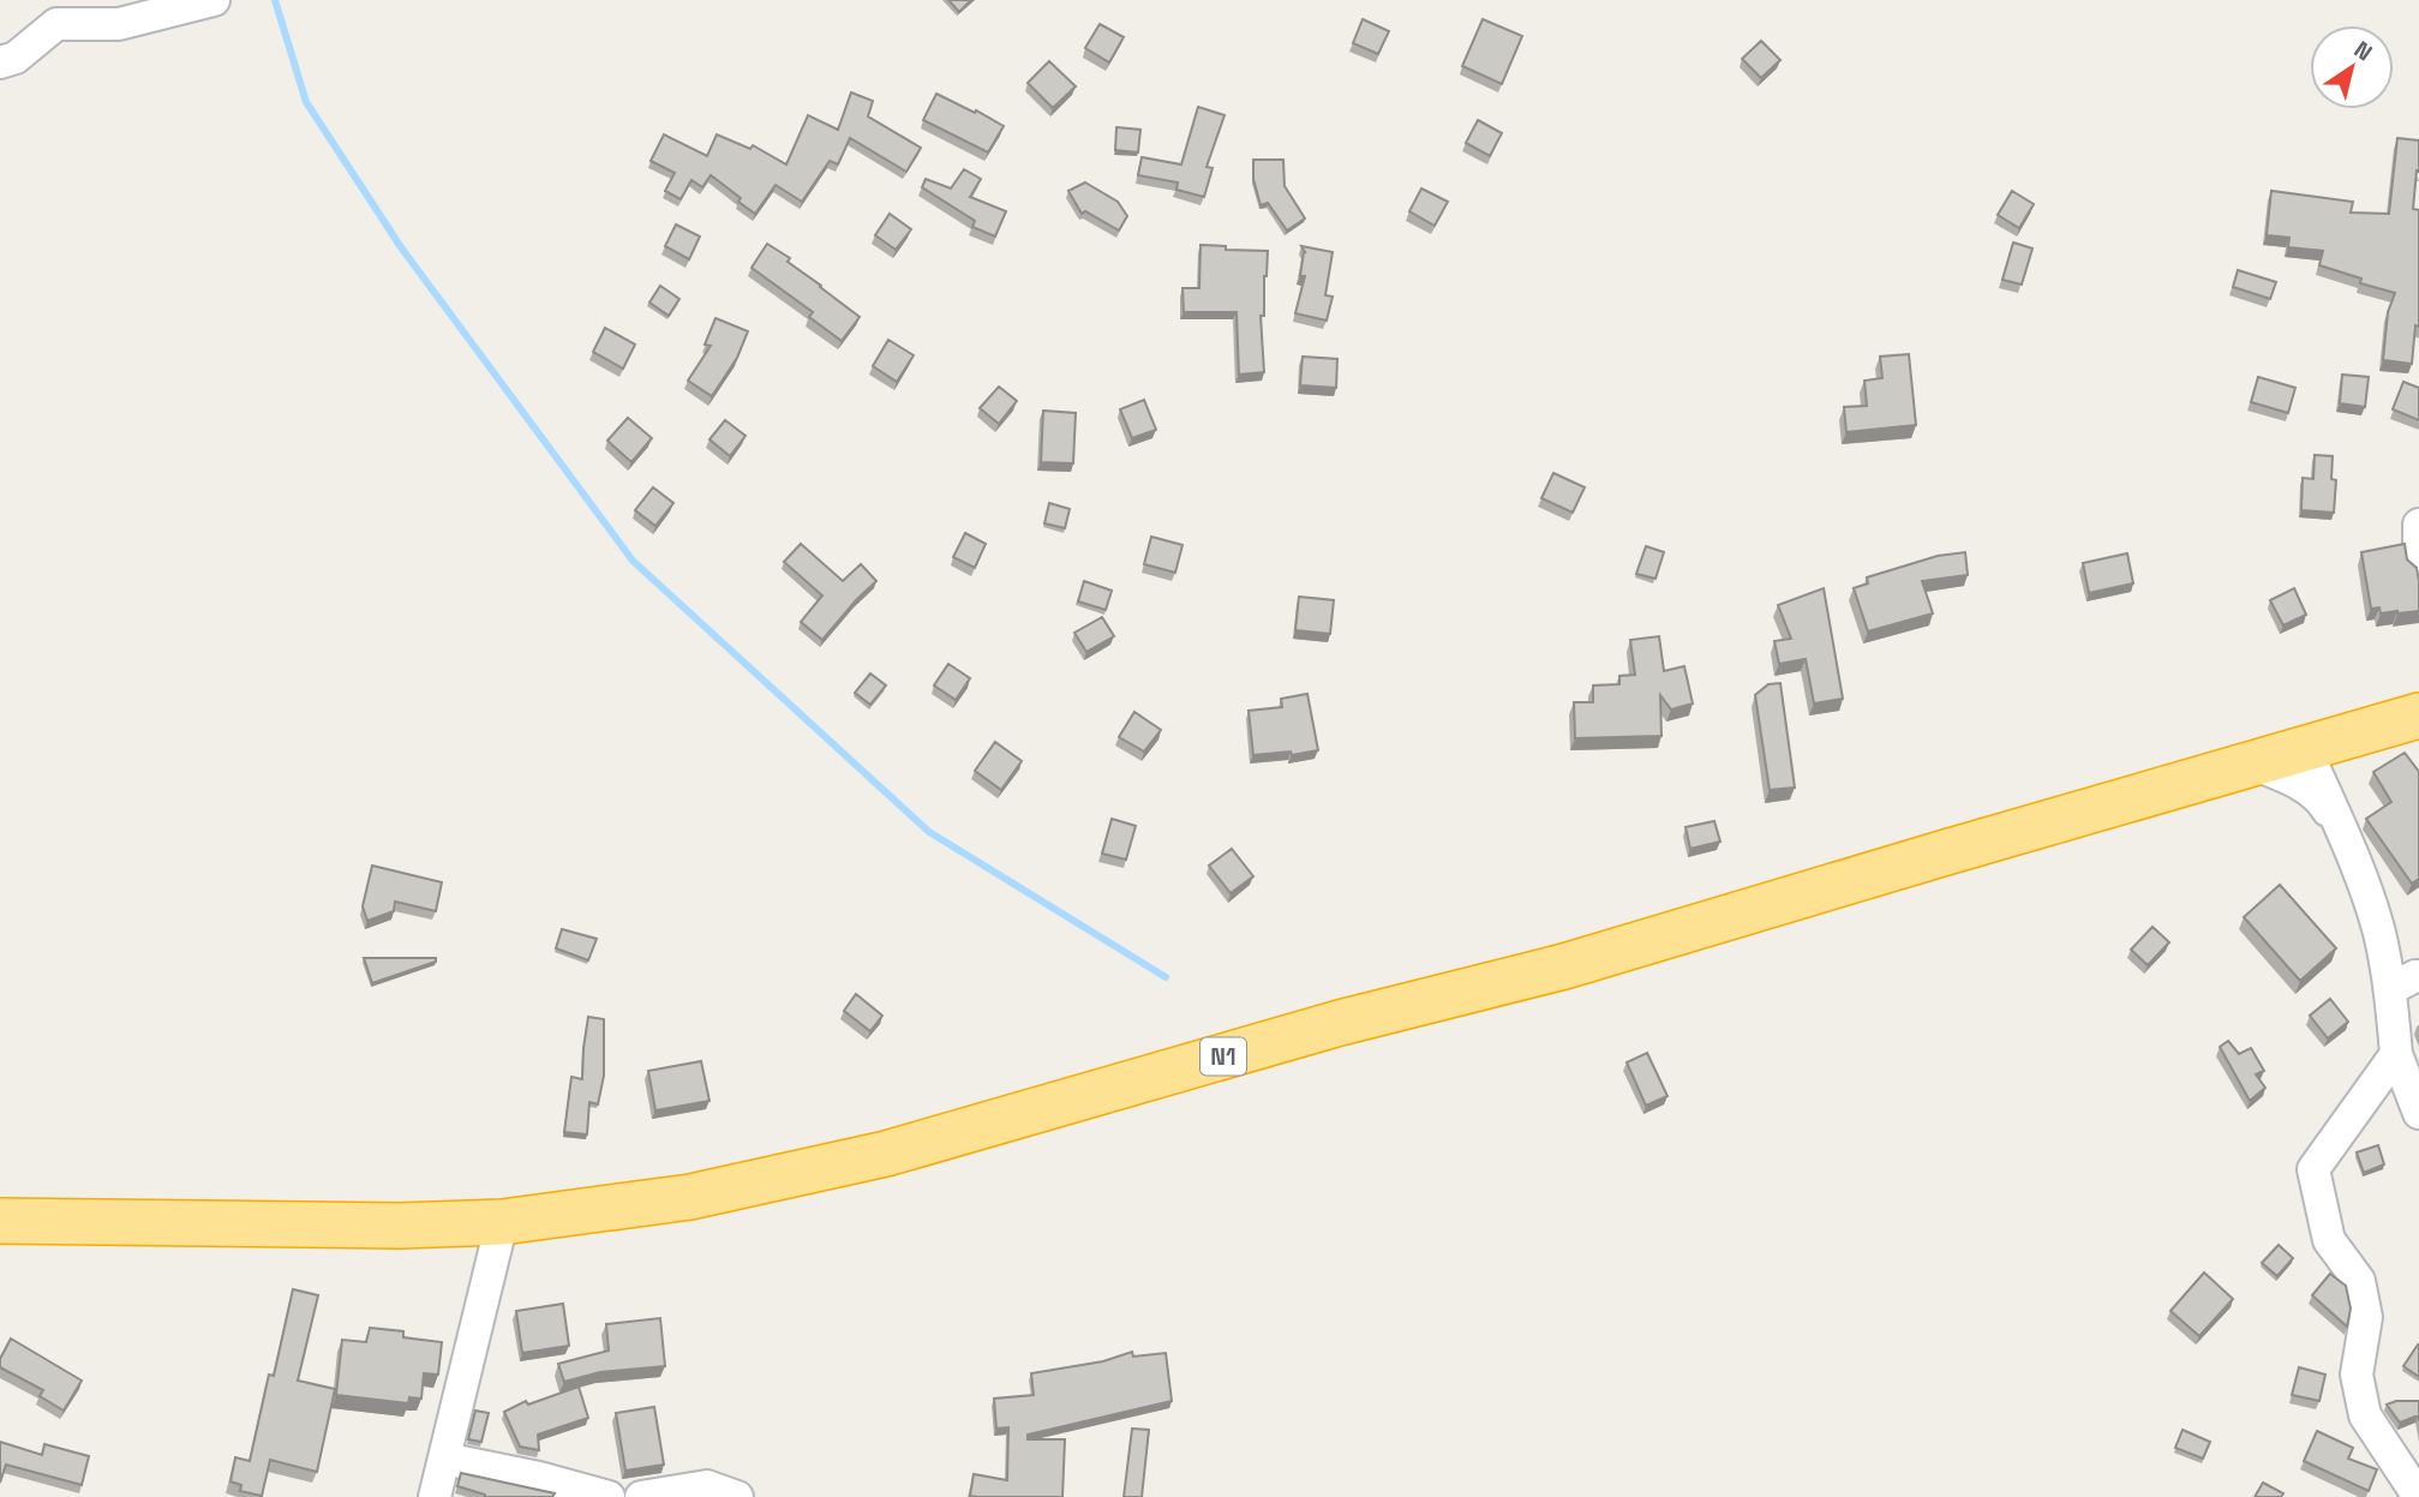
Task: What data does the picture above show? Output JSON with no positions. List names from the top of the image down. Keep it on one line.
{"streets":{"highway":["N1"]},"north":"top right"}
